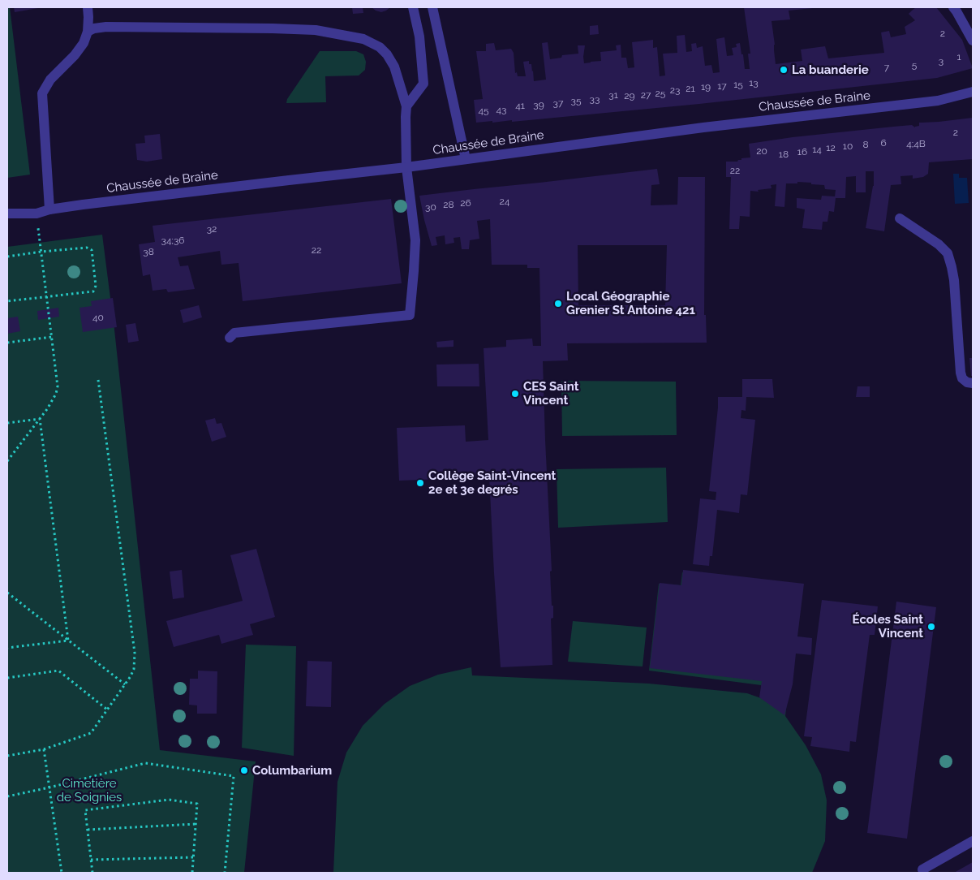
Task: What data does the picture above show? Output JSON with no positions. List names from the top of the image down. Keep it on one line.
{"streets":{"street":["Chaussée de Braine"]},"parks":["Cimetière de Soignies"],"places":["La buanderie","Local Géographie Grenier St Antoine 421","CES Saint Vincent","Collège Saint-Vincent 2e et 3e degrés","Écoles Saint Vincent","Columbarium"],"house_numbers":["2","1","3","5","7","13","15","17","19","21","23","25","31","27","29","33","35","37","39","41","43","45","2","6","4;4B","8","10","12","14","20","16","18","22","24","26","28","30","32","34;36","22","38","40"]}
